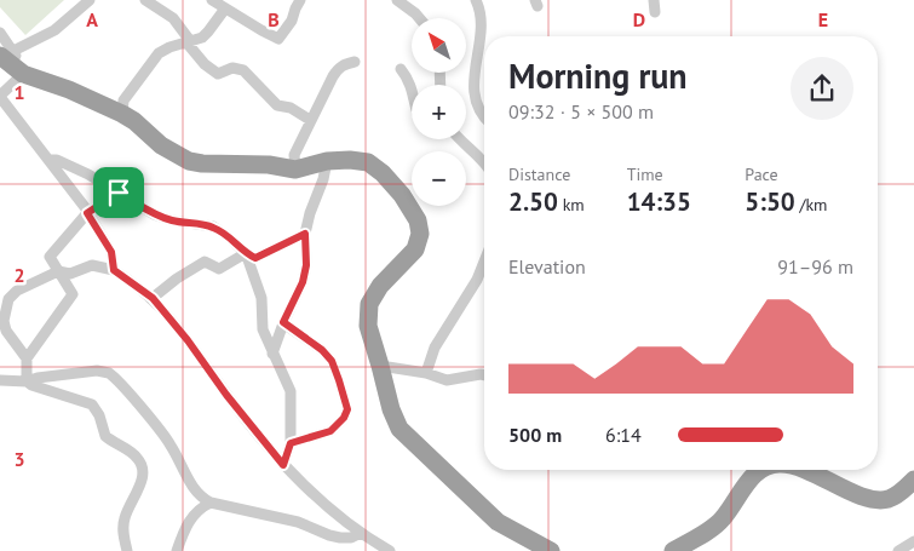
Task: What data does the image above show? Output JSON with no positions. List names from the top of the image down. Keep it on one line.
{"north":"top left","page":{"map_buttons":["+","−"],"heading":["Morning run","09:32 · 5 × 500 m"],"stats":[["Distance","2.50 km"],["Time","14:35"],["Pace","5:50 /km"]],"chart":["Elevation","91–96 m"],"list":[{"name":"500 m","note":"6:14"}]},"grid":{"columns":["A","B","D","E"],"rows":["1","2","3"]}}
